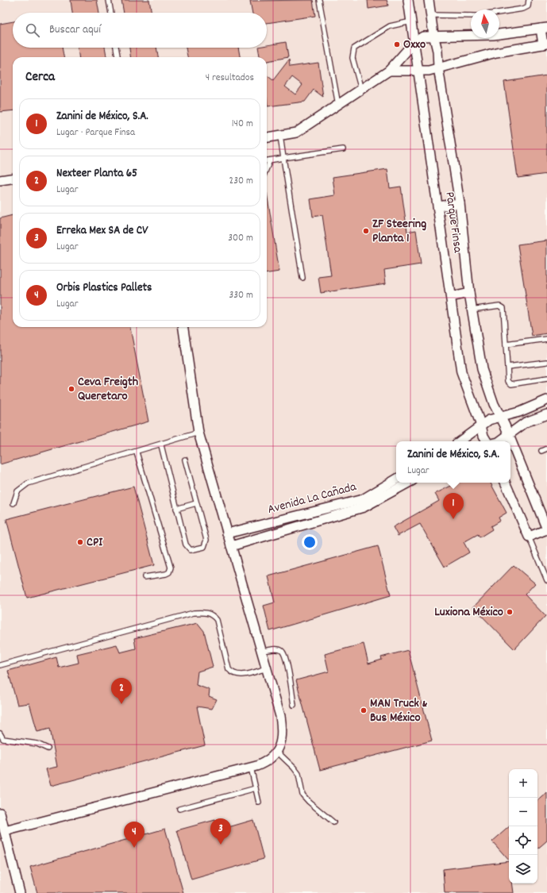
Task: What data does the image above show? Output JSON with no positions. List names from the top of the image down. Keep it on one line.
{"streets":{"street":["Parque Finsa","Avenida La Cañada"]},"places":["Oxxo","ZF Steering Planta 1","Ceva Freigth Queretaro","CPI","Luxiona México","MAN Truck & Bus México"],"north":"top","page":{"search":"Buscar aquí","heading":["Cerca","4 resultados"],"list":[{"mark":"1","name":"Zanini de México, S.A.","note":"Lugar · Parque Finsa","value":"140 m"},{"mark":"2","name":"Nexteer Planta 65","note":"Lugar","value":"230 m"},{"mark":"3","name":"Erreka Mex SA de CV","note":"Lugar","value":"300 m"},{"mark":"4","name":"Orbis Plastics Pallets","note":"Lugar","value":"330 m"}],"popup":["Zanini de México, S.A.","Lugar"],"pins":["1","2","3","4"],"map_buttons":["+","−"]}}
